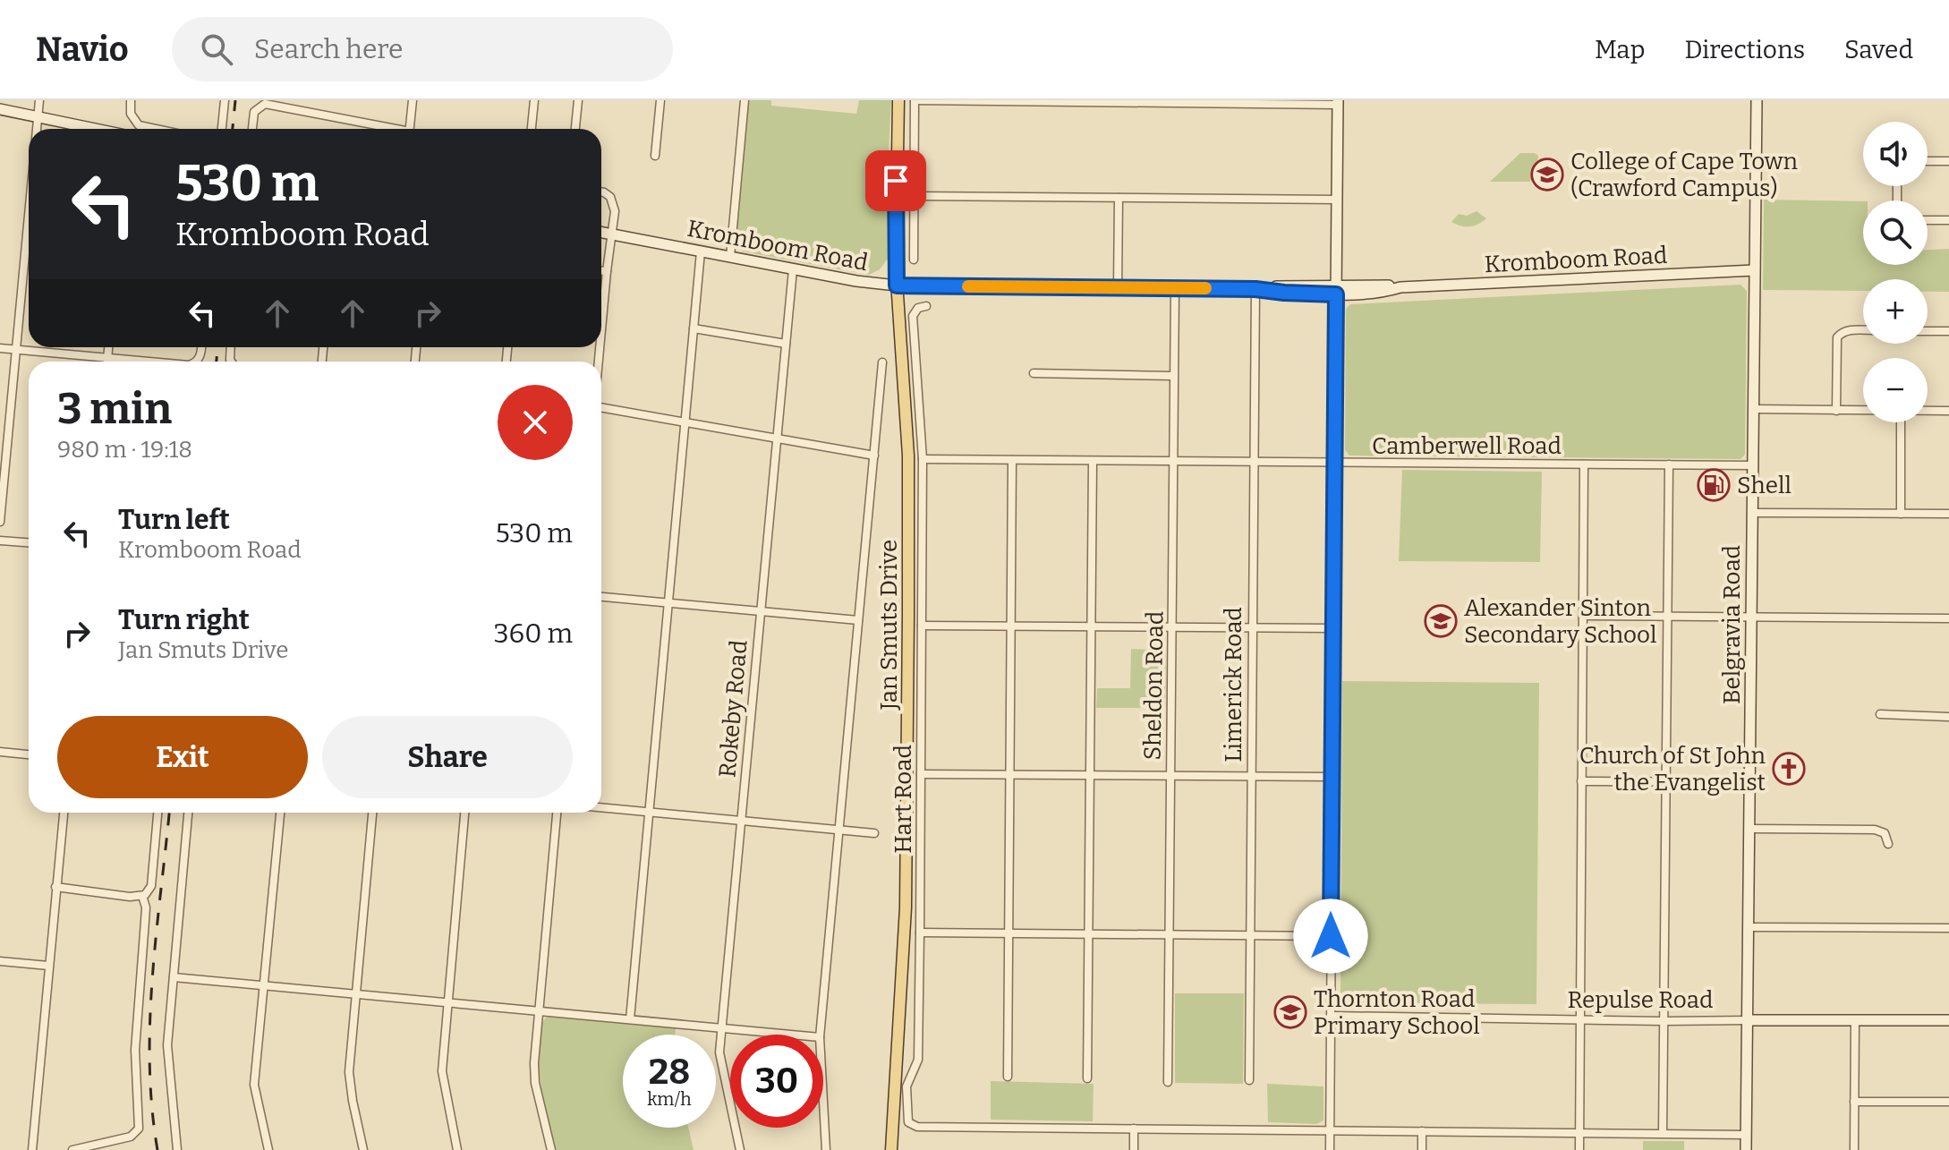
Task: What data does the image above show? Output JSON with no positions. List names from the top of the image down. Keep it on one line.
{"streets":{"main road":["Jan Smuts Drive"],"street":["Kromboom Road","Camberwell Road","Belgravia Road","Limerick Road","Sheldon Road","Rokeby Road","Hart Road","Repulse Road"]},"crossings":[["Kromboom Road","Jan Smuts Drive"],["Kromboom Road","Belgravia Road"],["Kromboom Road","Limerick Road"],["Kromboom Road","Sheldon Road"],["Kromboom Road","Rokeby Road"],["Camberwell Road","Belgravia Road"],["Camberwell Road","Limerick Road"],["Camberwell Road","Sheldon Road"],["Camberwell Road","Hart Road"],["Belgravia Road","Repulse Road"]],"places":{"school or university":["College of Cape Town (Crawford Campus)","Alexander Sinton Secondary School","Thornton Road Primary School"],"fuel station":["Shell"],"church":["Church of St John the Evangelist"]},"page":{"header":"Navio","search":"Search here","nav":["Map","Directions","Saved"],"map_buttons":["+","−"],"turn":["530 m","Kromboom Road"],"heading":["3 min","980 m · 19:18"],"list":[{"name":"Turn left","note":"Kromboom Road","value":"530 m"},{"name":"Turn right","note":"Jan Smuts Drive","value":"360 m"}],"buttons":["Exit","Share"],"speed":"28 km/h","limit":"30"}}
